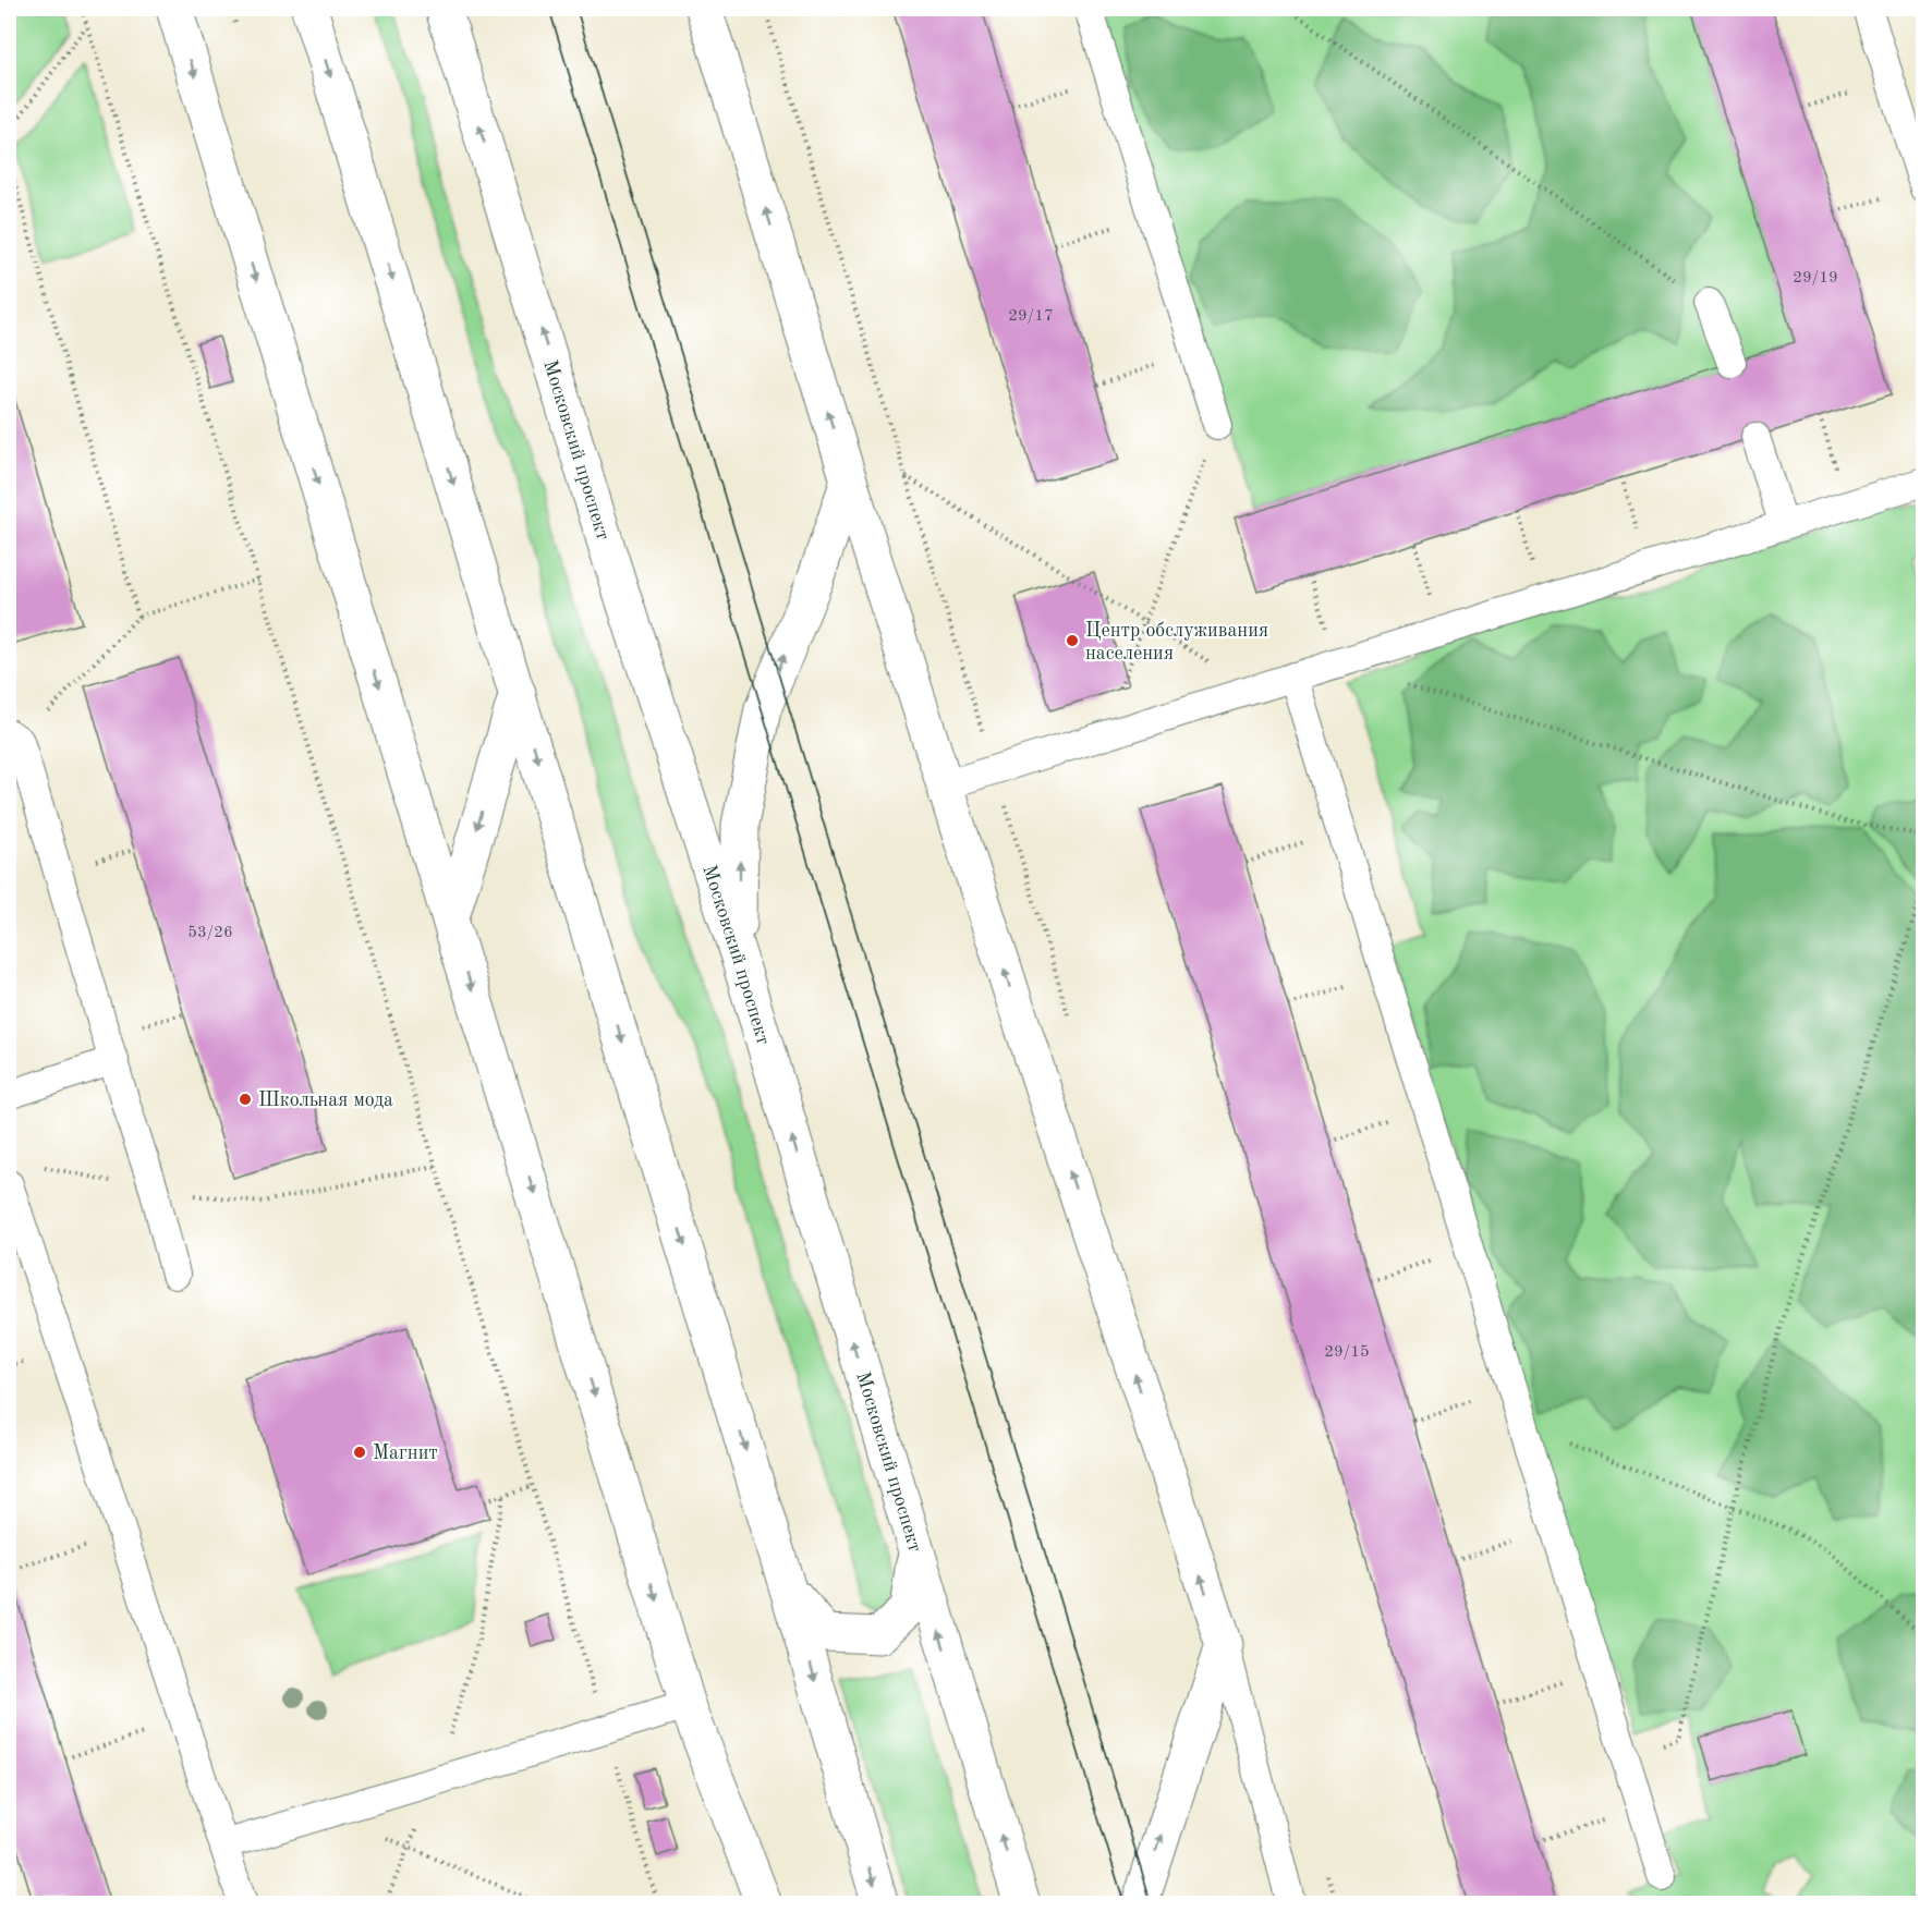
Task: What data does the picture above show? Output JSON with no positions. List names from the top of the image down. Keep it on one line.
{"streets":{"main road":["Московский проспект"]},"places":["Центр обслуживания населения","Школьная мода","Магнит"],"house_numbers":["29/19","29/17","53/26","29/15"]}
